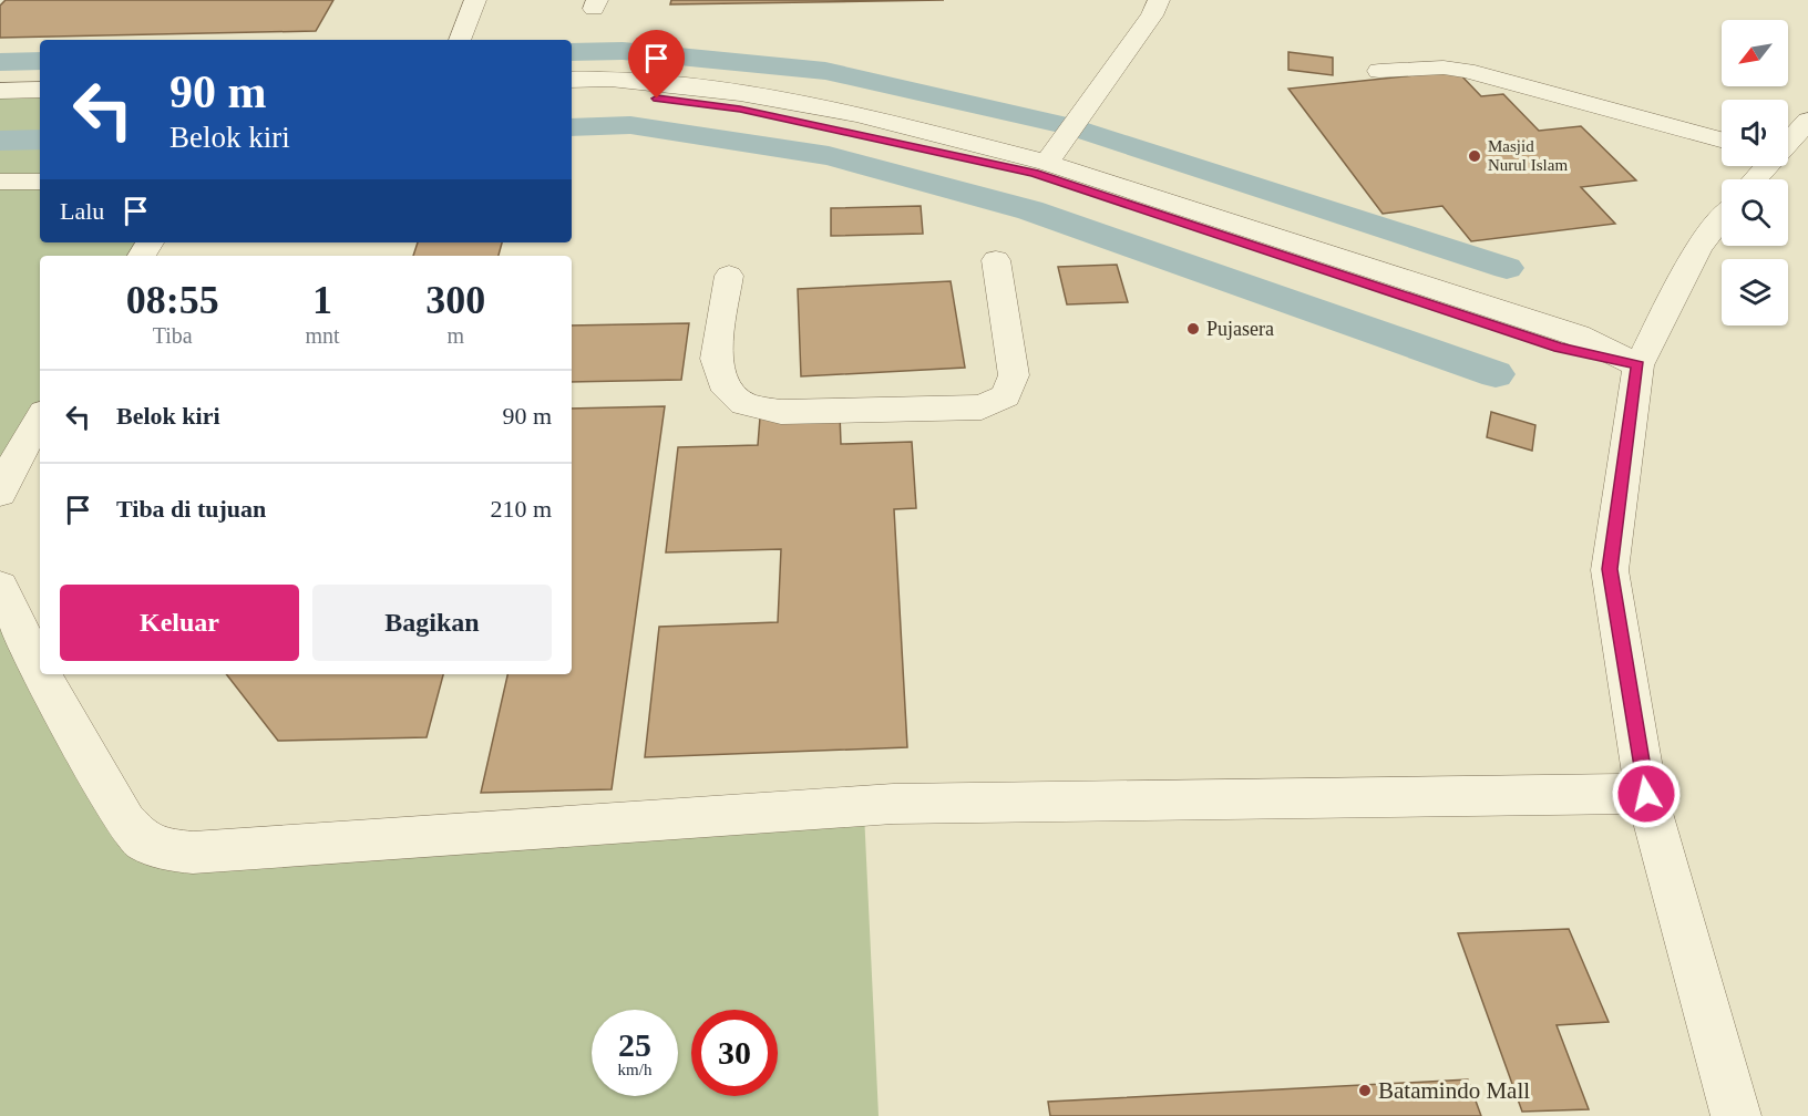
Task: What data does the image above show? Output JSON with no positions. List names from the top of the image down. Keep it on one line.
{"places":["Masjid Nurul Islam","Pujasera","Batamindo Mall"],"north":"bottom left","page":{"turn":["90 m","Belok kiri"],"then":"Lalu","eta":["08:55","Tiba","1","mnt","300","m"],"list":[{"name":"Belok kiri","value":"90 m"},{"name":"Tiba di tujuan","value":"210 m"}],"buttons":["Keluar","Bagikan"],"speed":"25 km/h","limit":"30"}}
